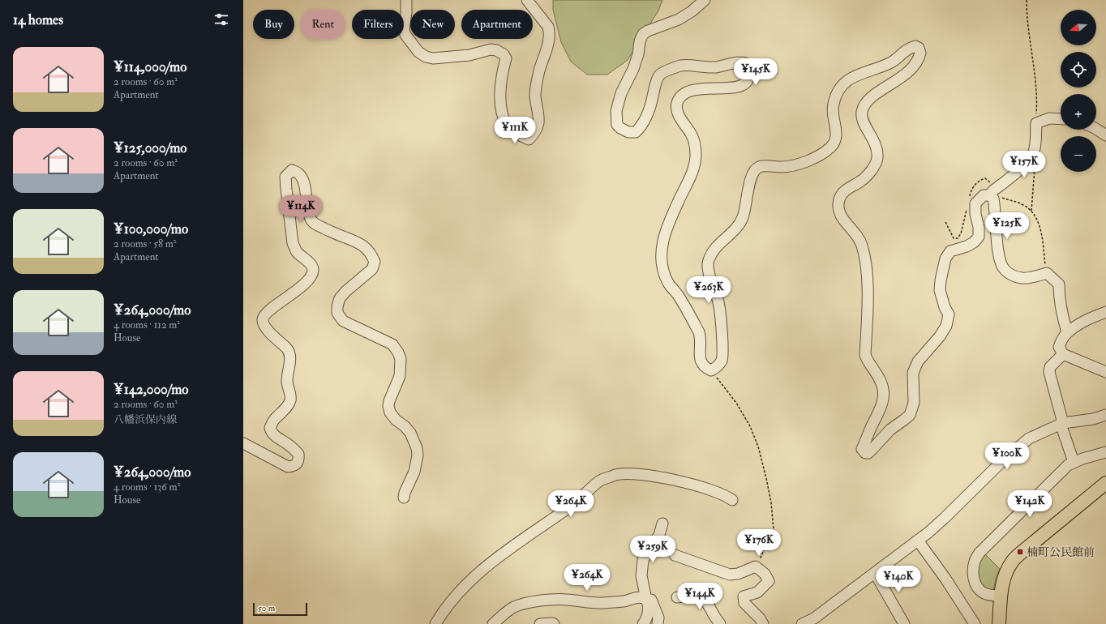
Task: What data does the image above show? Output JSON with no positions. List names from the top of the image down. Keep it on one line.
{"places":{"transit":["楠町公民館前"]},"scale_bar":"50 m","north":"left","page":{"heading":"14 homes","map_buttons":["+","−"],"chip":["Buy","Rent","Filters","New","Apartment"],"list":[{"name":"¥114,000/mo","note":"2 rooms · 60 m² · Apartment"},{"name":"¥125,000/mo","note":"2 rooms · 60 m² · Apartment"},{"name":"¥100,000/mo","note":"2 rooms · 58 m² · Apartment"},{"name":"¥264,000/mo","note":"4 rooms · 112 m² · House"},{"name":"¥142,000/mo","note":"2 rooms · 60 m² · 八幡浜保内線"},{"name":"¥264,000/mo","note":"4 rooms · 136 m² · House"}],"price":["¥145K","¥111K","¥157K","¥114K","¥125K","¥263K","¥100K","¥264K","¥142K","¥176K","¥259K","¥264K","¥140K","¥144K"],"scale":"50 m"}}
